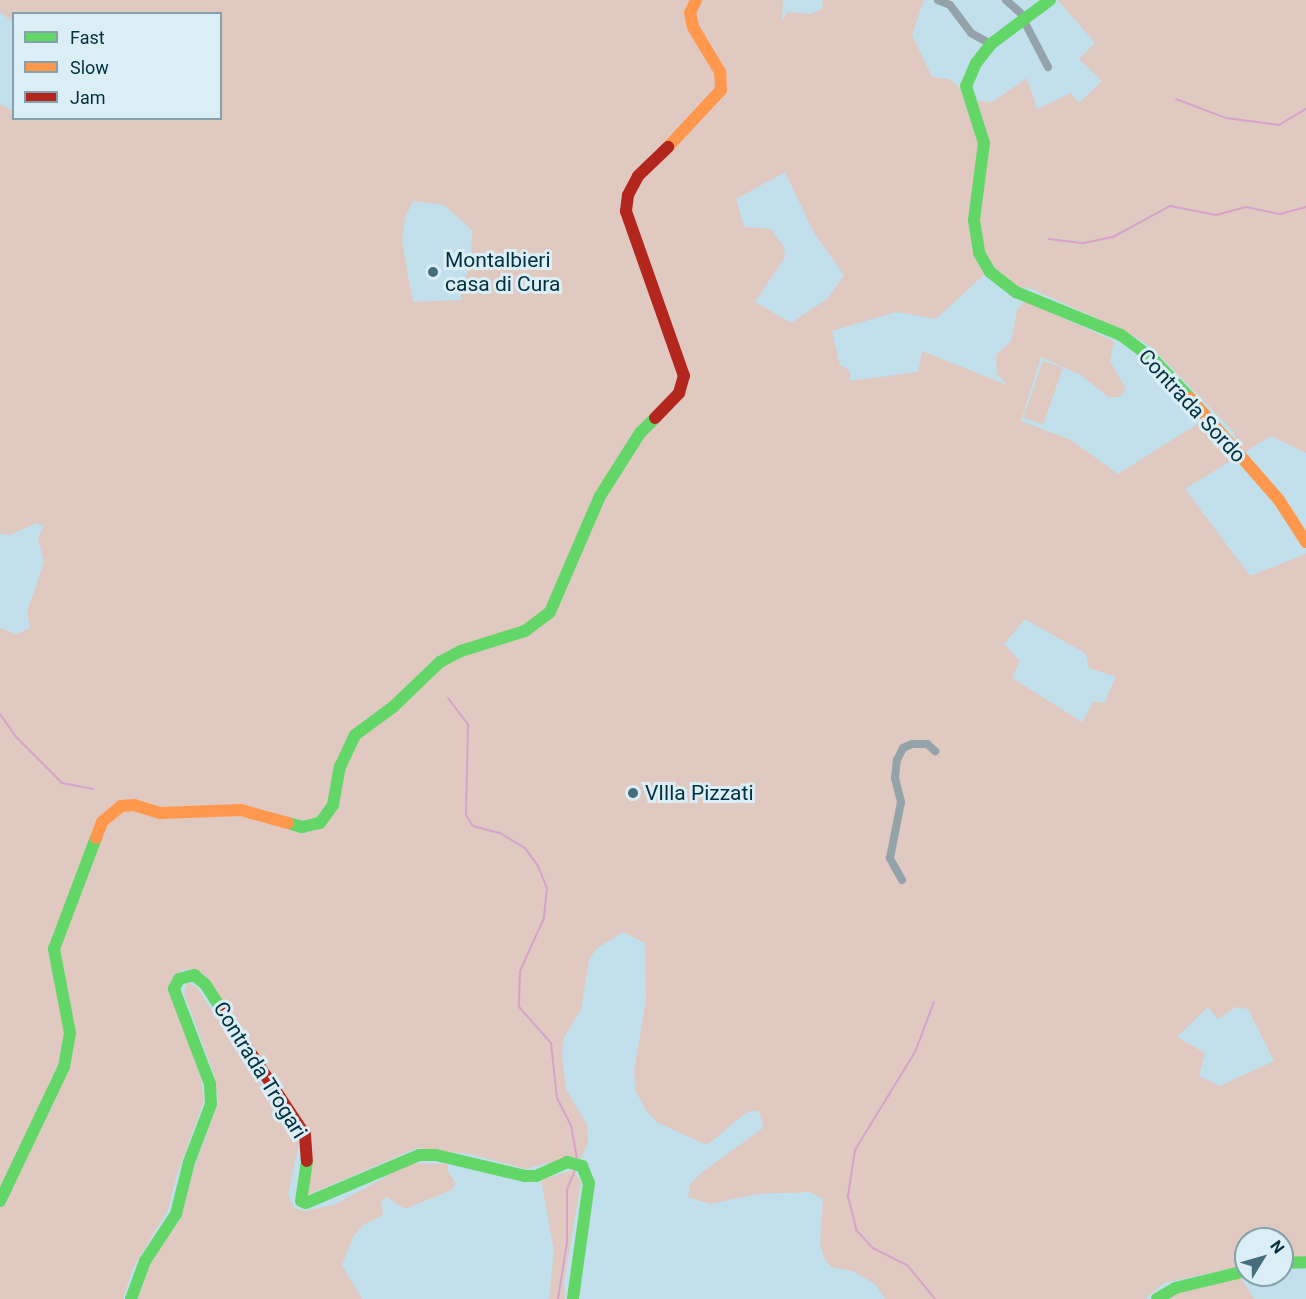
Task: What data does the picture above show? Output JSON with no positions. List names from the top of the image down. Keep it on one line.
{"streets":{"street":["Contrada Sordo","Contrada Trogari"]},"places":["Montalbieri casa di Cura","VIlla Pizzati"],"legend":["Fast","Slow","Jam"],"north":"top right"}
